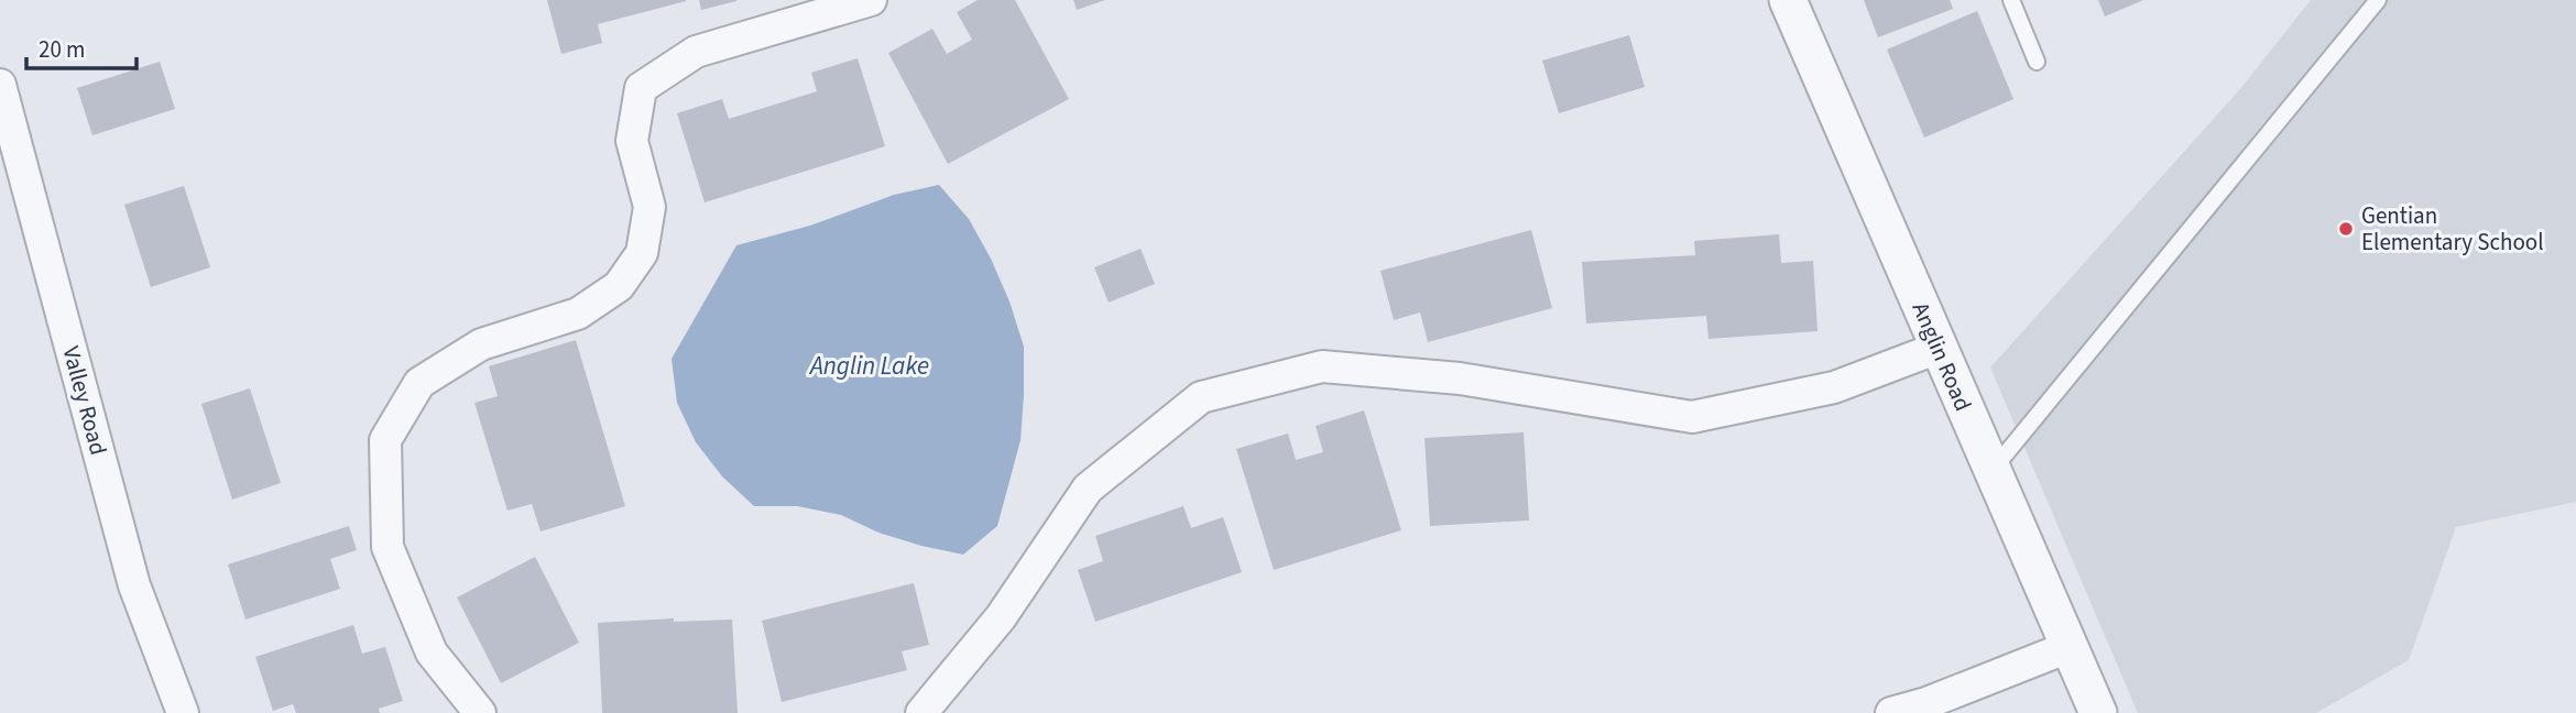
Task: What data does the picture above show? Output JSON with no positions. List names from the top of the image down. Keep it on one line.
{"streets":{"street":["Anglin Road","Valley Road"]},"water":["Anglin Lake"],"places":["Gentian Elementary School"],"scale_bar":"20 m"}
